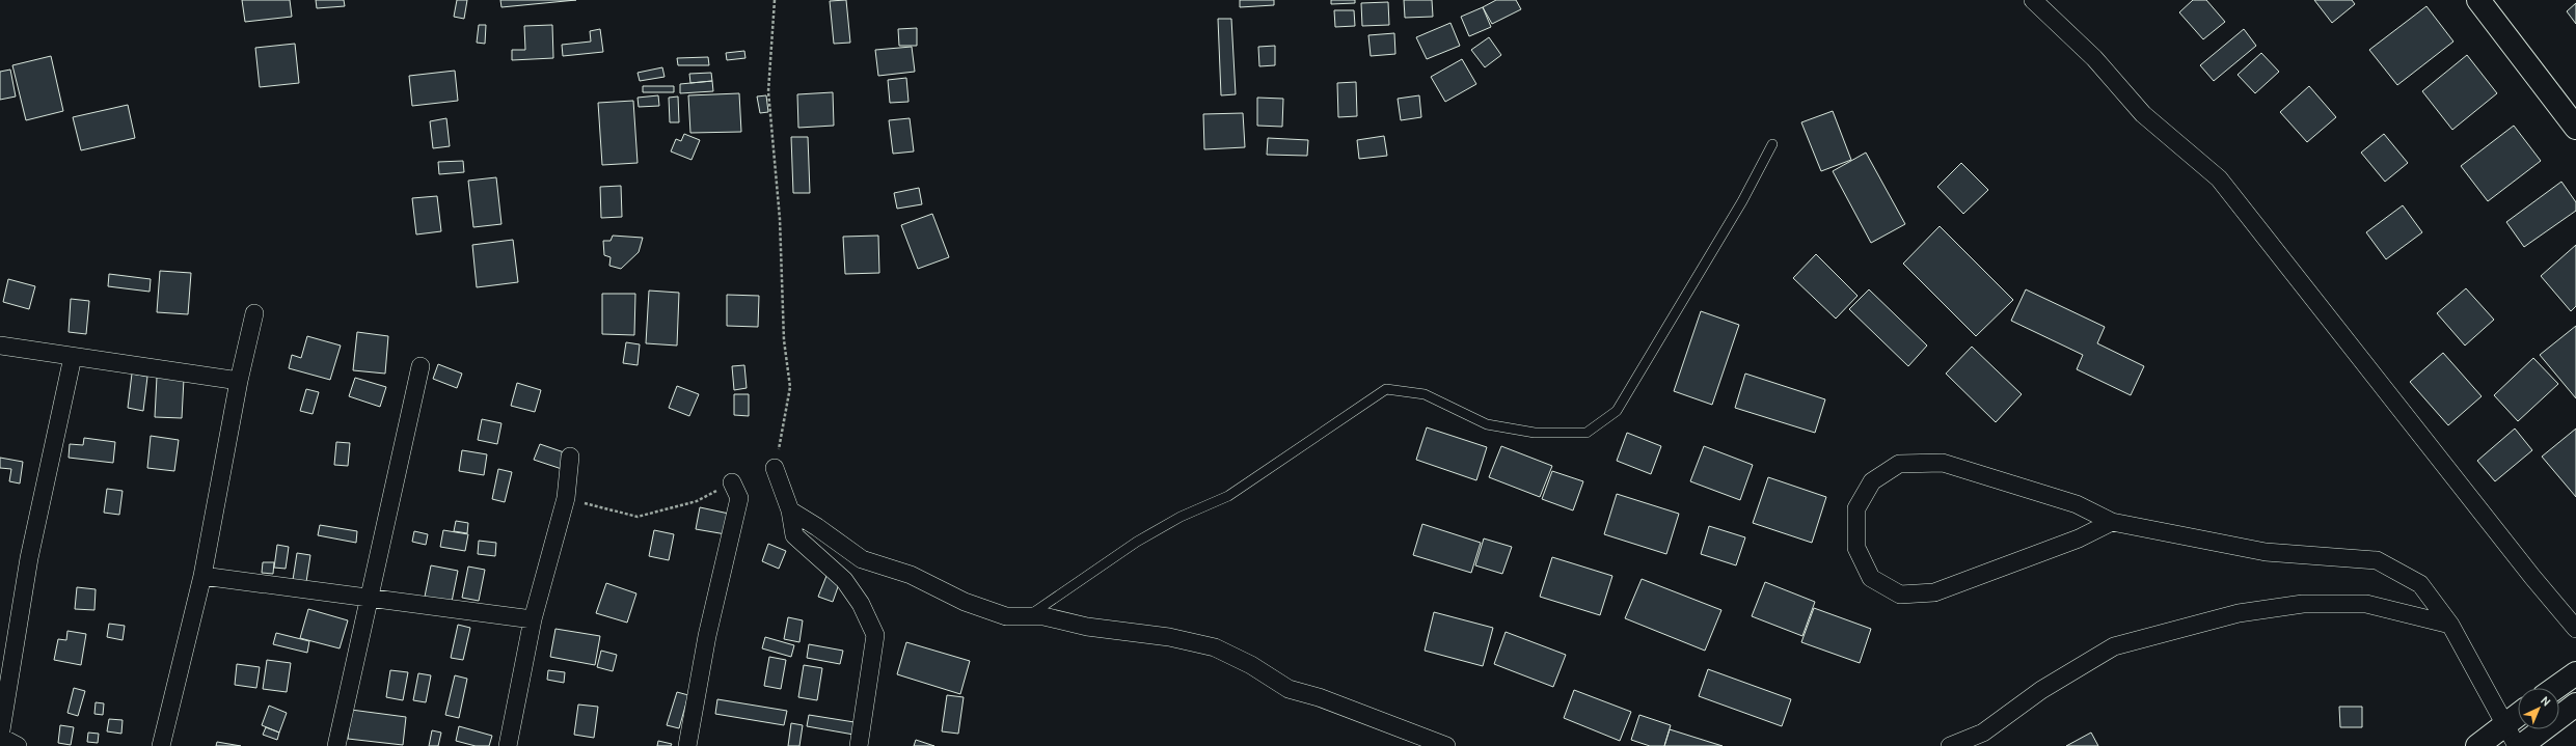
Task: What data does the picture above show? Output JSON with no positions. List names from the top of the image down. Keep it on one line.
{"north":"top right"}
